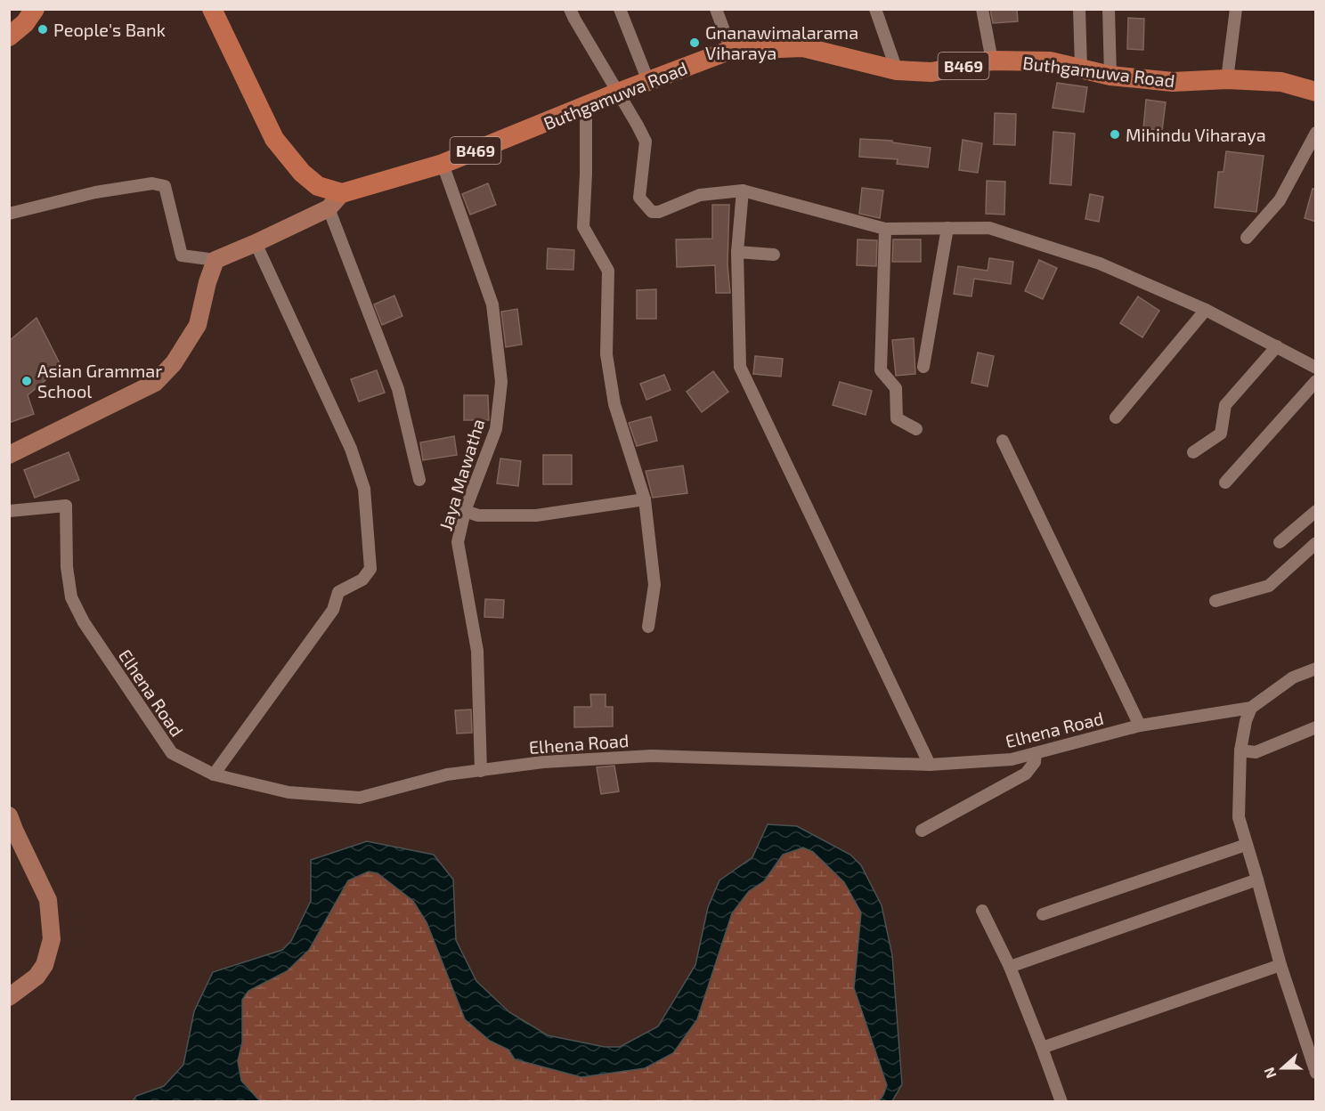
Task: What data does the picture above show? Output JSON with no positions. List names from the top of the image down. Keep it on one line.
{"streets":{"main road":["B469","Buthgamuwa Road"],"street":["Jaya Mawatha","Elhena Road"]},"crossings":[["Buthgamuwa Road","Jaya Mawatha"],["Jaya Mawatha","Elhena Road"]],"places":["People's Bank","Gnanawimalarama Viharaya","Mihindu Viharaya","Asian Grammar School"],"north":"left"}
